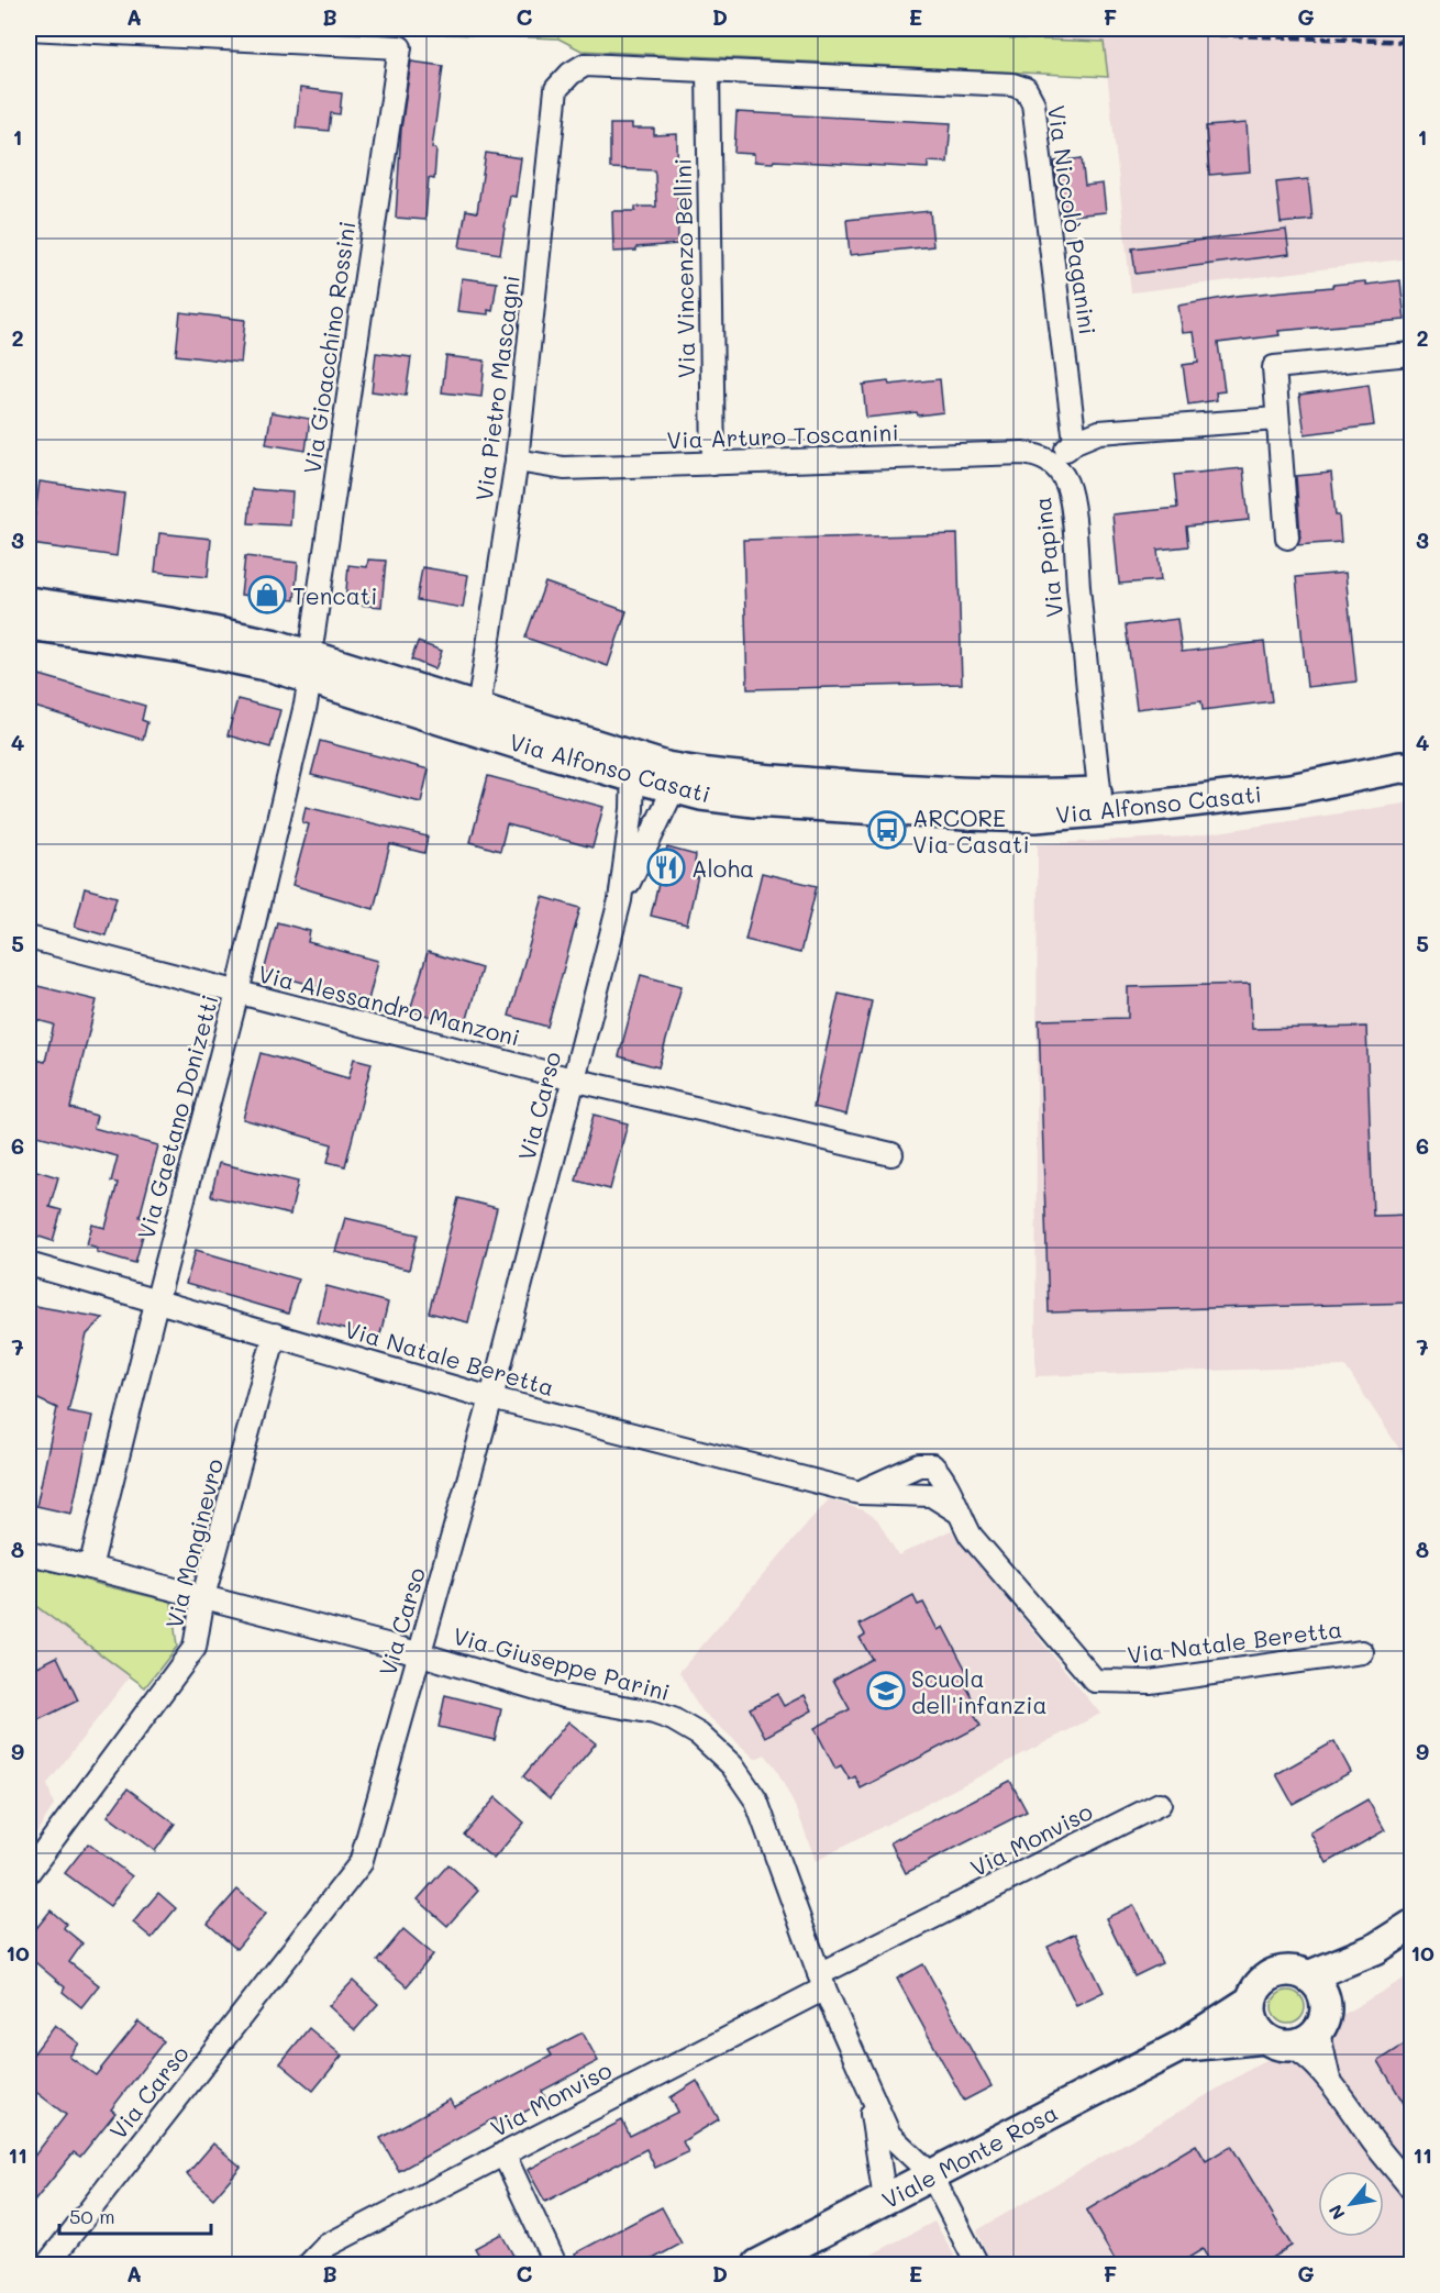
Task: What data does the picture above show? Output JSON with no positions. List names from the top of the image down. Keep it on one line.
{"streets":{"main road":["Via Alfonso Casati","Viale Monte Rosa"],"street":["Via Niccolò Paganini","Via Vincenzo Bellini","Via Gioacchino Rossini","Via Pietro Mascagni","Via Arturo Toscanini","Via Papina","Via Alessandro Manzoni","Via Carso","Via Gaetano Donizetti","Via Natale Beretta","Via Monginevro","Via Giuseppe Parini","Via Monviso"]},"crossings":[["Via Niccolò Paganini","Via Vincenzo Bellini"],["Via Niccolò Paganini","Via Pietro Mascagni"],["Via Vincenzo Bellini","Via Arturo Toscanini"],["Via Gioacchino Rossini","Via Alfonso Casati"],["Via Gioacchino Rossini","Via Gaetano Donizetti"],["Via Pietro Mascagni","Via Arturo Toscanini"],["Via Pietro Mascagni","Via Alfonso Casati"],["Via Arturo Toscanini","Via Papina"],["Via Papina","Via Alfonso Casati"],["Via Alfonso Casati","Via Carso"],["Via Alfonso Casati","Via Gaetano Donizetti"],["Via Alessandro Manzoni","Via Carso"],["Via Alessandro Manzoni","Via Gaetano Donizetti"],["Via Carso","Via Natale Beretta"],["Via Carso","Via Giuseppe Parini"],["Via Gaetano Donizetti","Via Natale Beretta"],["Via Gaetano Donizetti","Via Giuseppe Parini"],["Via Natale Beretta","Via Monginevro"],["Via Monginevro","Via Giuseppe Parini"],["Via Giuseppe Parini","Via Monviso"],["Via Giuseppe Parini","Viale Monte Rosa"]],"places":{"shop":["Tencati"],"bus stop":["ARCORE Via Casati"],"restaurant":["Aloha"],"school or university":["Scuola dell'infanzia"]},"scale_bar":"50 m","north":"bottom left","grid":{"columns":["A","B","C","D","E","F","G"],"rows":["1","2","3","4","5","6","7","8","9","10","11"]}}
